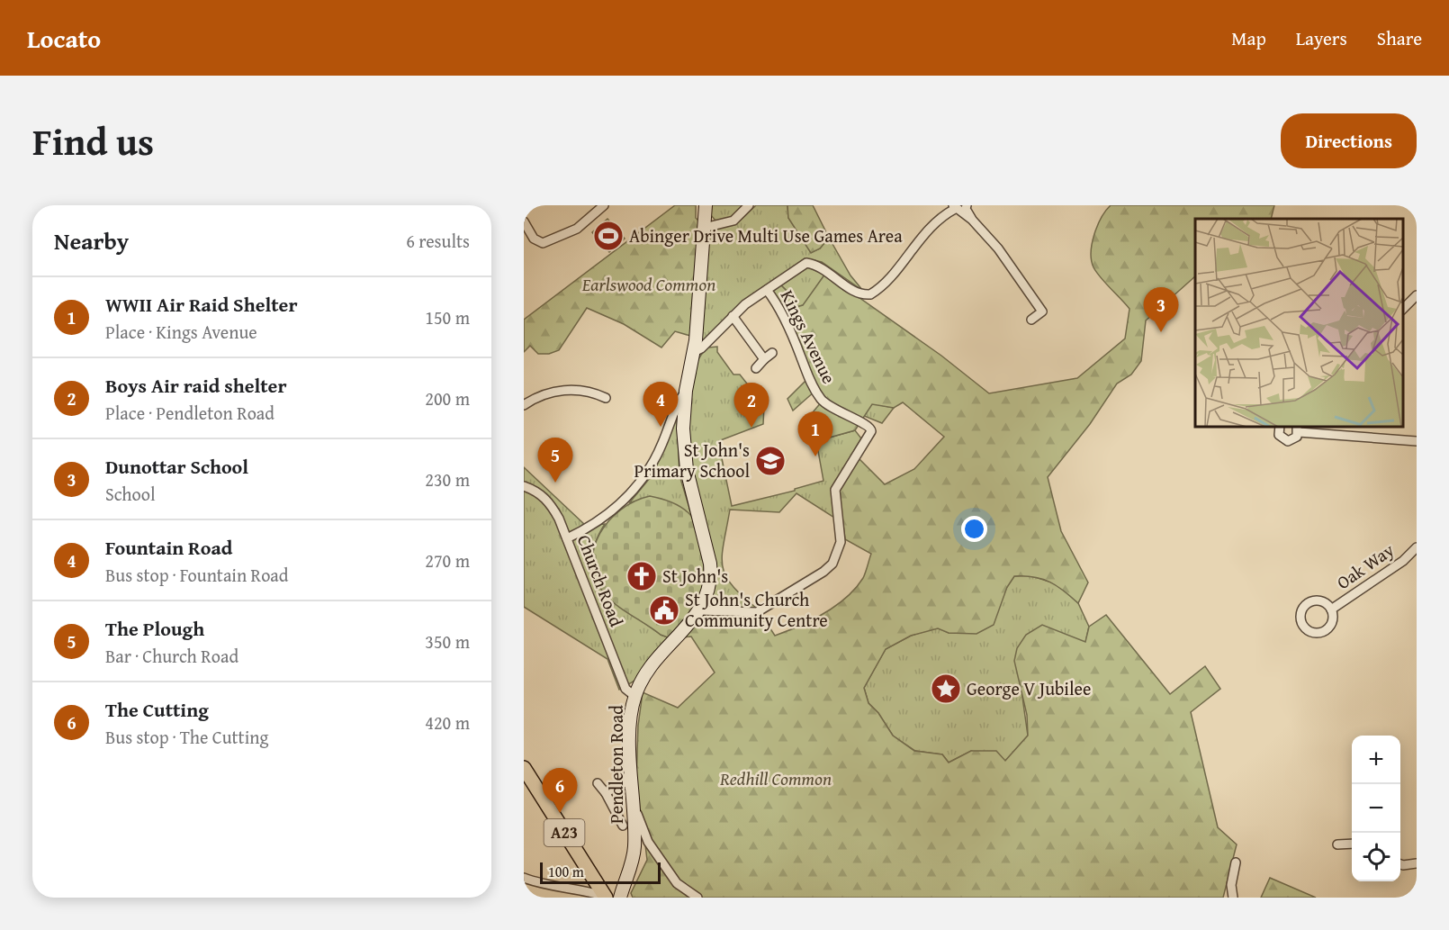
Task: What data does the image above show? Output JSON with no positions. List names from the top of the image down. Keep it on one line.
{"streets":{"main road":["A23"],"street":["Kings Avenue","Oak Way","Church Road","Pendleton Road"]},"crossings":[["Kings Avenue","Pendleton Road"],["Church Road","Pendleton Road"]],"parks":["Earlswood Common","Redhill Common"],"places":{"sports":["Abinger Drive Multi Use Games Area"],"school or university":["St John's Primary School"],"church":["St John's"],"public building":["St John's Church Community Centre"],"place":["George V Jubilee"]},"scale_bar":"100 m","page":{"header":"Locato","nav":["Map","Layers","Share"],"title":"Find us","buttons":"Directions","heading":["Nearby","6 results"],"list":[{"mark":"1","name":"WWII Air Raid Shelter","note":"Place · Kings Avenue","value":"150 m"},{"mark":"2","name":"Boys Air raid shelter","note":"Place · Pendleton Road","value":"200 m"},{"mark":"3","name":"Dunottar School","note":"School","value":"230 m"},{"mark":"4","name":"Fountain Road","note":"Bus stop · Fountain Road","value":"270 m"},{"mark":"5","name":"The Plough","note":"Bar · Church Road","value":"350 m"},{"mark":"6","name":"The Cutting","note":"Bus stop · The Cutting","value":"420 m"}],"pins":["3","4","2","1","5","6"],"map_buttons":["+","−"],"scale":"100 m"}}
